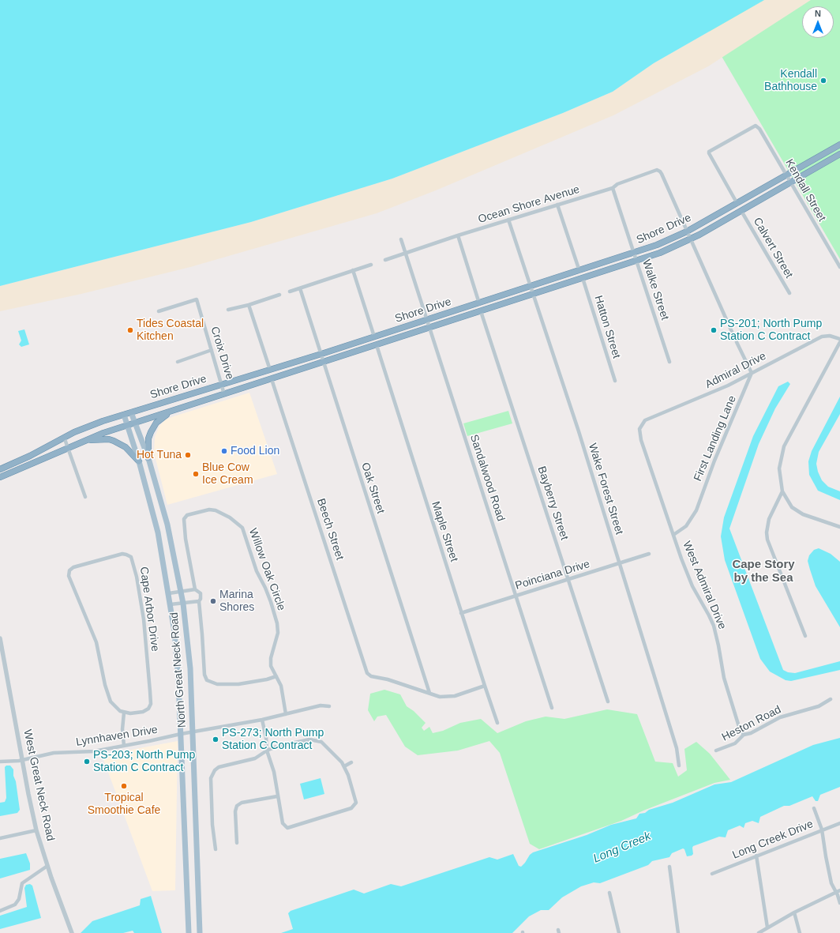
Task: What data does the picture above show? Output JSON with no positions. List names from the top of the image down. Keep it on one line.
{"streets":{"highway":["Shore Drive"],"main road":["North Great Neck Road"],"street":["Kendall Street","Ocean Shore Avenue","Calvert Street","Walke Street","Hatton Street","Croix Drive","Admiral Drive","First Landing Lane","Sandalwood Road","Oak Street","Wake Forest Street","Bayberry Street","Beech Street","Maple Street","Willow Oak Circle","Poinciana Drive","West Admiral Drive","Cape Arbor Drive","Heston Road","Lynnhaven Drive","West Great Neck Road","Long Creek Drive"]},"crossings":[["Kendall Street","Shore Drive"],["Ocean Shore Avenue","Shore Drive"],["Ocean Shore Avenue","Walke Street"],["Ocean Shore Avenue","Sandalwood Road"],["Ocean Shore Avenue","Wake Forest Street"],["Shore Drive","Calvert Street"],["Shore Drive","Walke Street"],["Shore Drive","Hatton Street"],["Shore Drive","Croix Drive"],["Shore Drive","Sandalwood Road"],["Shore Drive","Oak Street"],["Shore Drive","Wake Forest Street"],["Shore Drive","Bayberry Street"],["Shore Drive","Beech Street"],["Shore Drive","Maple Street"],["Shore Drive","North Great Neck Road"],["Admiral Drive","First Landing Lane"],["Admiral Drive","West Admiral Drive"],["First Landing Lane","West Admiral Drive"],["Sandalwood Road","Poinciana Drive"],["Oak Street","Beech Street"],["Wake Forest Street","Poinciana Drive"],["Bayberry Street","Poinciana Drive"],["Maple Street","Poinciana Drive"],["Willow Oak Circle","Lynnhaven Drive"],["West Admiral Drive","Heston Road"],["North Great Neck Road","Lynnhaven Drive"],["Lynnhaven Drive","West Great Neck Road"]],"districts":["Cape Story by the Sea"],"water":["Long Creek"],"places":["Kendall Bathhouse","Tides Coastal Kitchen","PS-201; North Pump Station C Contract","Food Lion","Hot Tuna","Blue Cow Ice Cream","Marina Shores","PS-273; North Pump Station C Contract","PS-203; North Pump Station C Contract","Tropical Smoothie Cafe"],"north":"top"}
